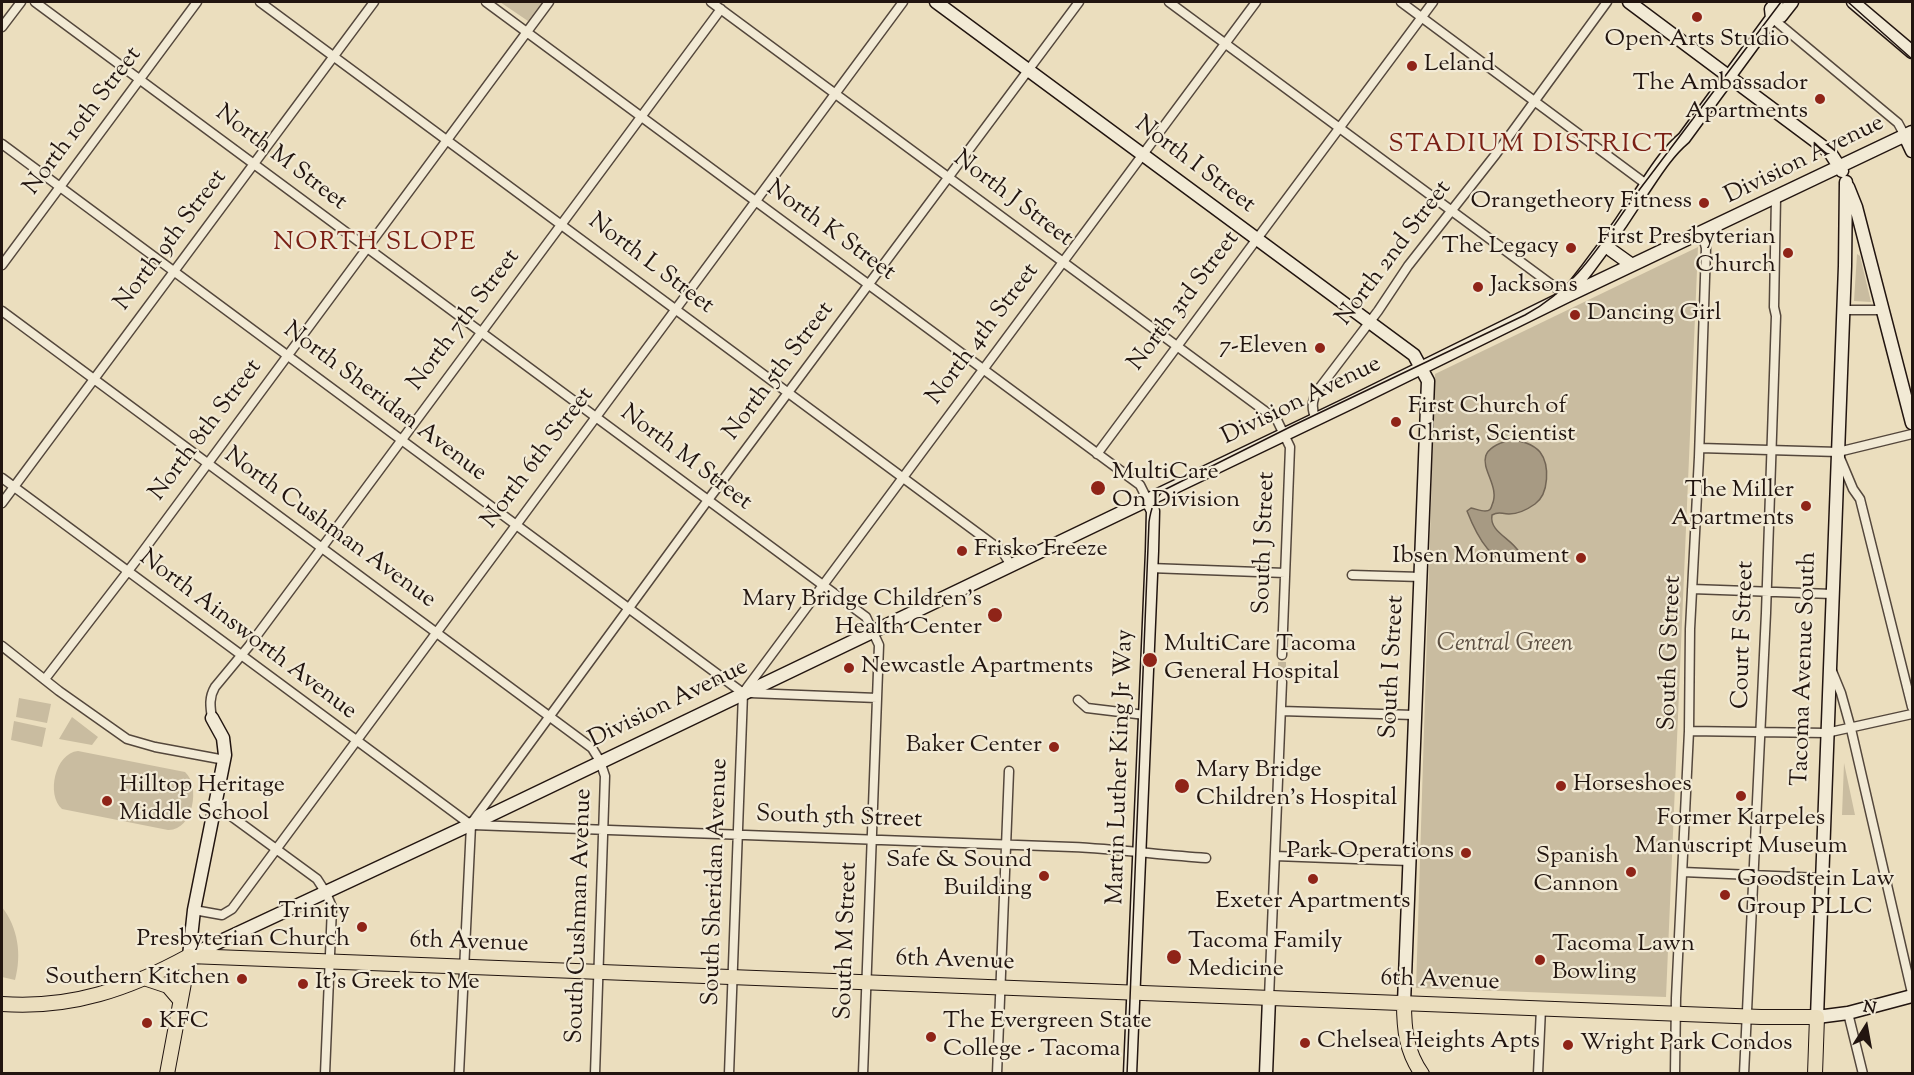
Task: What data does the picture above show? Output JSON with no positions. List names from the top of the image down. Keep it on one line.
{"streets":{"main road":["Division Avenue","North I Street","South I Street","Tacoma Avenue South","Martin Luther King Jr Way","6th Avenue"],"street":["North 10th Street","North M Street","North J Street","North K Street","North 9th Street","North 2nd Street","North L Street","North 3rd Street","North 7th Street","North 4th Street","North 5th Street","North Sheridan Avenue","North 8th Street","North 6th Street","North Cushman Avenue","South J Street","Court F Street","North Ainsworth Avenue","South G Street","South 5th Street","South Sheridan Avenue","South Cushman Avenue","South M Street"]},"crossings":[["North 10th Street","North M Street"],["North 10th Street","North Sheridan Avenue"],["North M Street","Division Avenue"],["North M Street","North 9th Street"],["North M Street","North 7th Street"],["North M Street","North 4th Street"],["North M Street","North 5th Street"],["North M Street","North 8th Street"],["North M Street","North 6th Street"],["North M Street","South M Street"],["Division Avenue","North I Street"],["Division Avenue","North J Street"],["Division Avenue","North K Street"],["Division Avenue","North 2nd Street"],["Division Avenue","North L Street"],["Division Avenue","North 4th Street"],["Division Avenue","North 5th Street"],["Division Avenue","North Sheridan Avenue"],["Division Avenue","North Cushman Avenue"],["Division Avenue","South J Street"],["Division Avenue","Court F Street"],["Division Avenue","North Ainsworth Avenue"],["Division Avenue","South G Street"],["Division Avenue","South I Street"],["Division Avenue","Martin Luther King Jr Way"],["Division Avenue","South 5th Street"],["Division Avenue","South Sheridan Avenue"],["Division Avenue","South Cushman Avenue"],["Division Avenue","South M Street"],["Division Avenue","6th Avenue"],["North I Street","North 2nd Street"],["North I Street","North 3rd Street"],["North I Street","North 4th Street"],["North I Street","North 5th Street"],["North I Street","South I Street"],["North J Street","North 3rd Street"],["North J Street","North 7th Street"],["North J Street","North 4th Street"],["North J Street","North 5th Street"],["North J Street","North 6th Street"],["North J Street","South J Street"],["North K Street","North 3rd Street"],["North K Street","North 7th Street"],["North K Street","North 4th Street"],["North K Street","North 5th Street"],["North K Street","North 8th Street"],["North K Street","North 6th Street"],["North K Street","Martin Luther King Jr Way"],["North 9th Street","North L Street"],["North 9th Street","North Sheridan Avenue"],["North 9th Street","North Cushman Avenue"],["North 9th Street","North Ainsworth Avenue"],["North L Street","North 7th Street"],["North L Street","North 4th Street"],["North L Street","North 5th Street"],["North L Street","North 8th Street"],["North L Street","North 6th Street"],["North 7th Street","North Sheridan Avenue"],["North 7th Street","North Cushman Avenue"],["North 7th Street","North Ainsworth Avenue"],["North 4th Street","North Sheridan Avenue"],["North 4th Street","South Sheridan Avenue"],["North 5th Street","North Sheridan Avenue"],["North 5th Street","North Cushman Avenue"],["North 5th Street","North Ainsworth Avenue"],["North 5th Street","South 5th Street"],["North Sheridan Avenue","North 8th Street"],["North Sheridan Avenue","North 6th Street"],["North Sheridan Avenue","South Sheridan Avenue"],["North 8th Street","North Cushman Avenue"],["North 8th Street","North Ainsworth Avenue"],["North 6th Street","North Cushman Avenue"],["North 6th Street","North Ainsworth Avenue"],["North Cushman Avenue","South Cushman Avenue"],["Court F Street","6th Avenue"],["North Ainsworth Avenue","South 5th Street"],["South G Street","6th Avenue"],["South I Street","6th Avenue"],["Tacoma Avenue South","6th Avenue"],["Martin Luther King Jr Way","South 5th Street"],["Martin Luther King Jr Way","6th Avenue"],["South 5th Street","South Sheridan Avenue"],["South 5th Street","South Cushman Avenue"],["South 5th Street","South M Street"],["South Sheridan Avenue","6th Avenue"],["South Cushman Avenue","6th Avenue"],["South M Street","6th Avenue"]],"districts":["STADIUM DISTRICT","NORTH SLOPE"],"parks":["Central Green"],"places":["Open Arts Studio","Leland","The Ambassador Apartments","Orangetheory Fitness","The Legacy","First Presbyterian Church","Jacksons","Dancing Girl","7-Eleven","First Church of Christ, Scientist","MultiCare On Division","The Miller Apartments","Frisko Freeze","Ibsen Monument","Mary Bridge Children's Health Center","MultiCare Tacoma General Hospital","Newcastle Apartments","Baker Center","Mary Bridge Children's Hospital","Horseshoes","Former Karpeles Manuscript Museum","Hilltop Heritage Middle School","Park Operations","Spanish Cannon","Safe & Sound Building","Exeter Apartments","Goodstein Law Group PLLC","Trinity Presbyterian Church","Tacoma Family Medicine","Tacoma Lawn Bowling","Southern Kitchen","It's Greek to Me","KFC","The Evergreen State College - Tacoma","Chelsea Heights Apts","Wright Park Condos"],"north":"top"}
